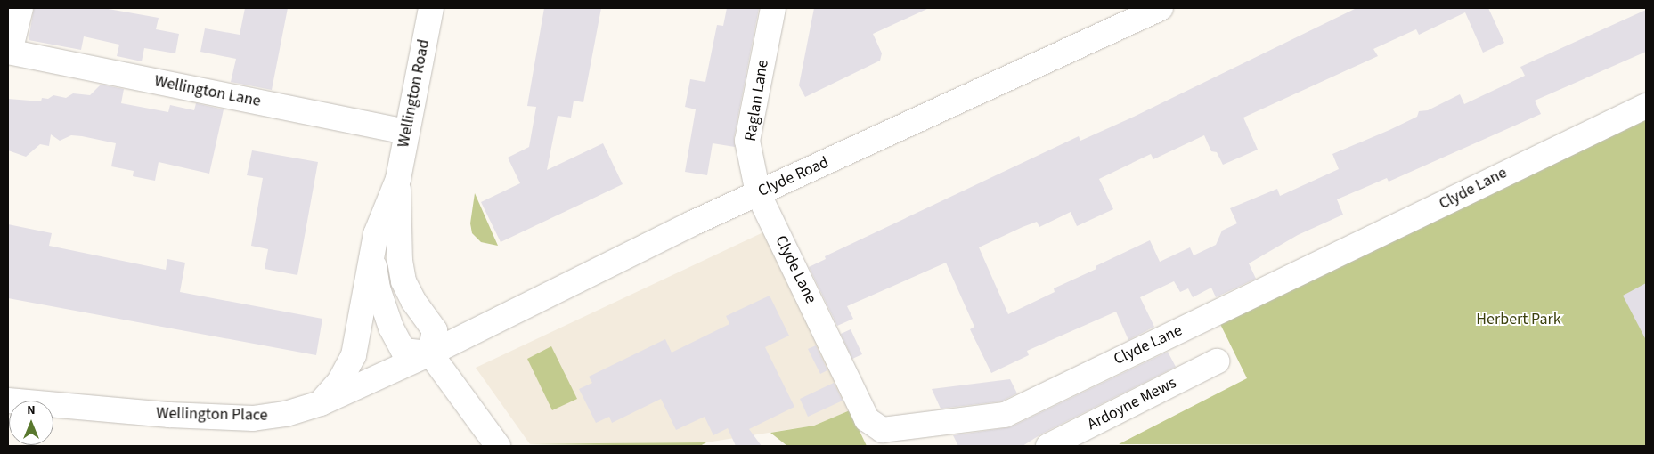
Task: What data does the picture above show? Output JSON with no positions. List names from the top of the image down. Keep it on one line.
{"streets":{"street":["Wellington Lane","Wellington Road","Raglan Lane","Clyde Road","Clyde Lane","Ardoyne Mews","Wellington Place"]},"crossings":[["Wellington Lane","Wellington Road"],["Wellington Road","Clyde Road"],["Wellington Road","Wellington Place"],["Raglan Lane","Clyde Road"],["Raglan Lane","Clyde Lane"],["Clyde Road","Clyde Lane"],["Clyde Road","Wellington Place"]],"parks":["Herbert Park"],"north":"top"}
